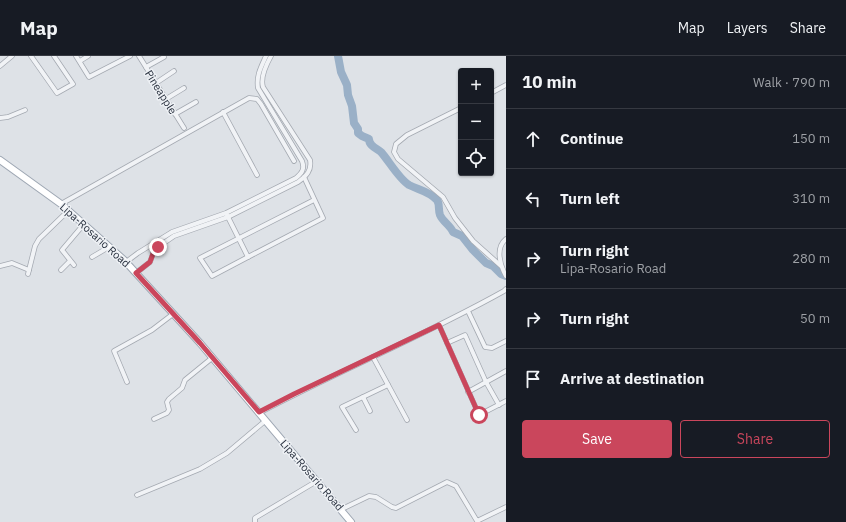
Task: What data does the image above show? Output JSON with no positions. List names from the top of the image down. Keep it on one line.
{"streets":{"main road":["Lipa-Rosario Road"],"street":["Pineapple"]},"page":{"header":"Map","nav":["Map","Layers","Share"],"heading":["10 min","Walk · 790 m"],"map_buttons":["+","−"],"list":[["Continue","150 m"],["Turn left","310 m"],["Turn right","Lipa-Rosario Road","280 m"],["Turn right","50 m"],"Arrive at destination"],"buttons":["Save","Share"]}}
